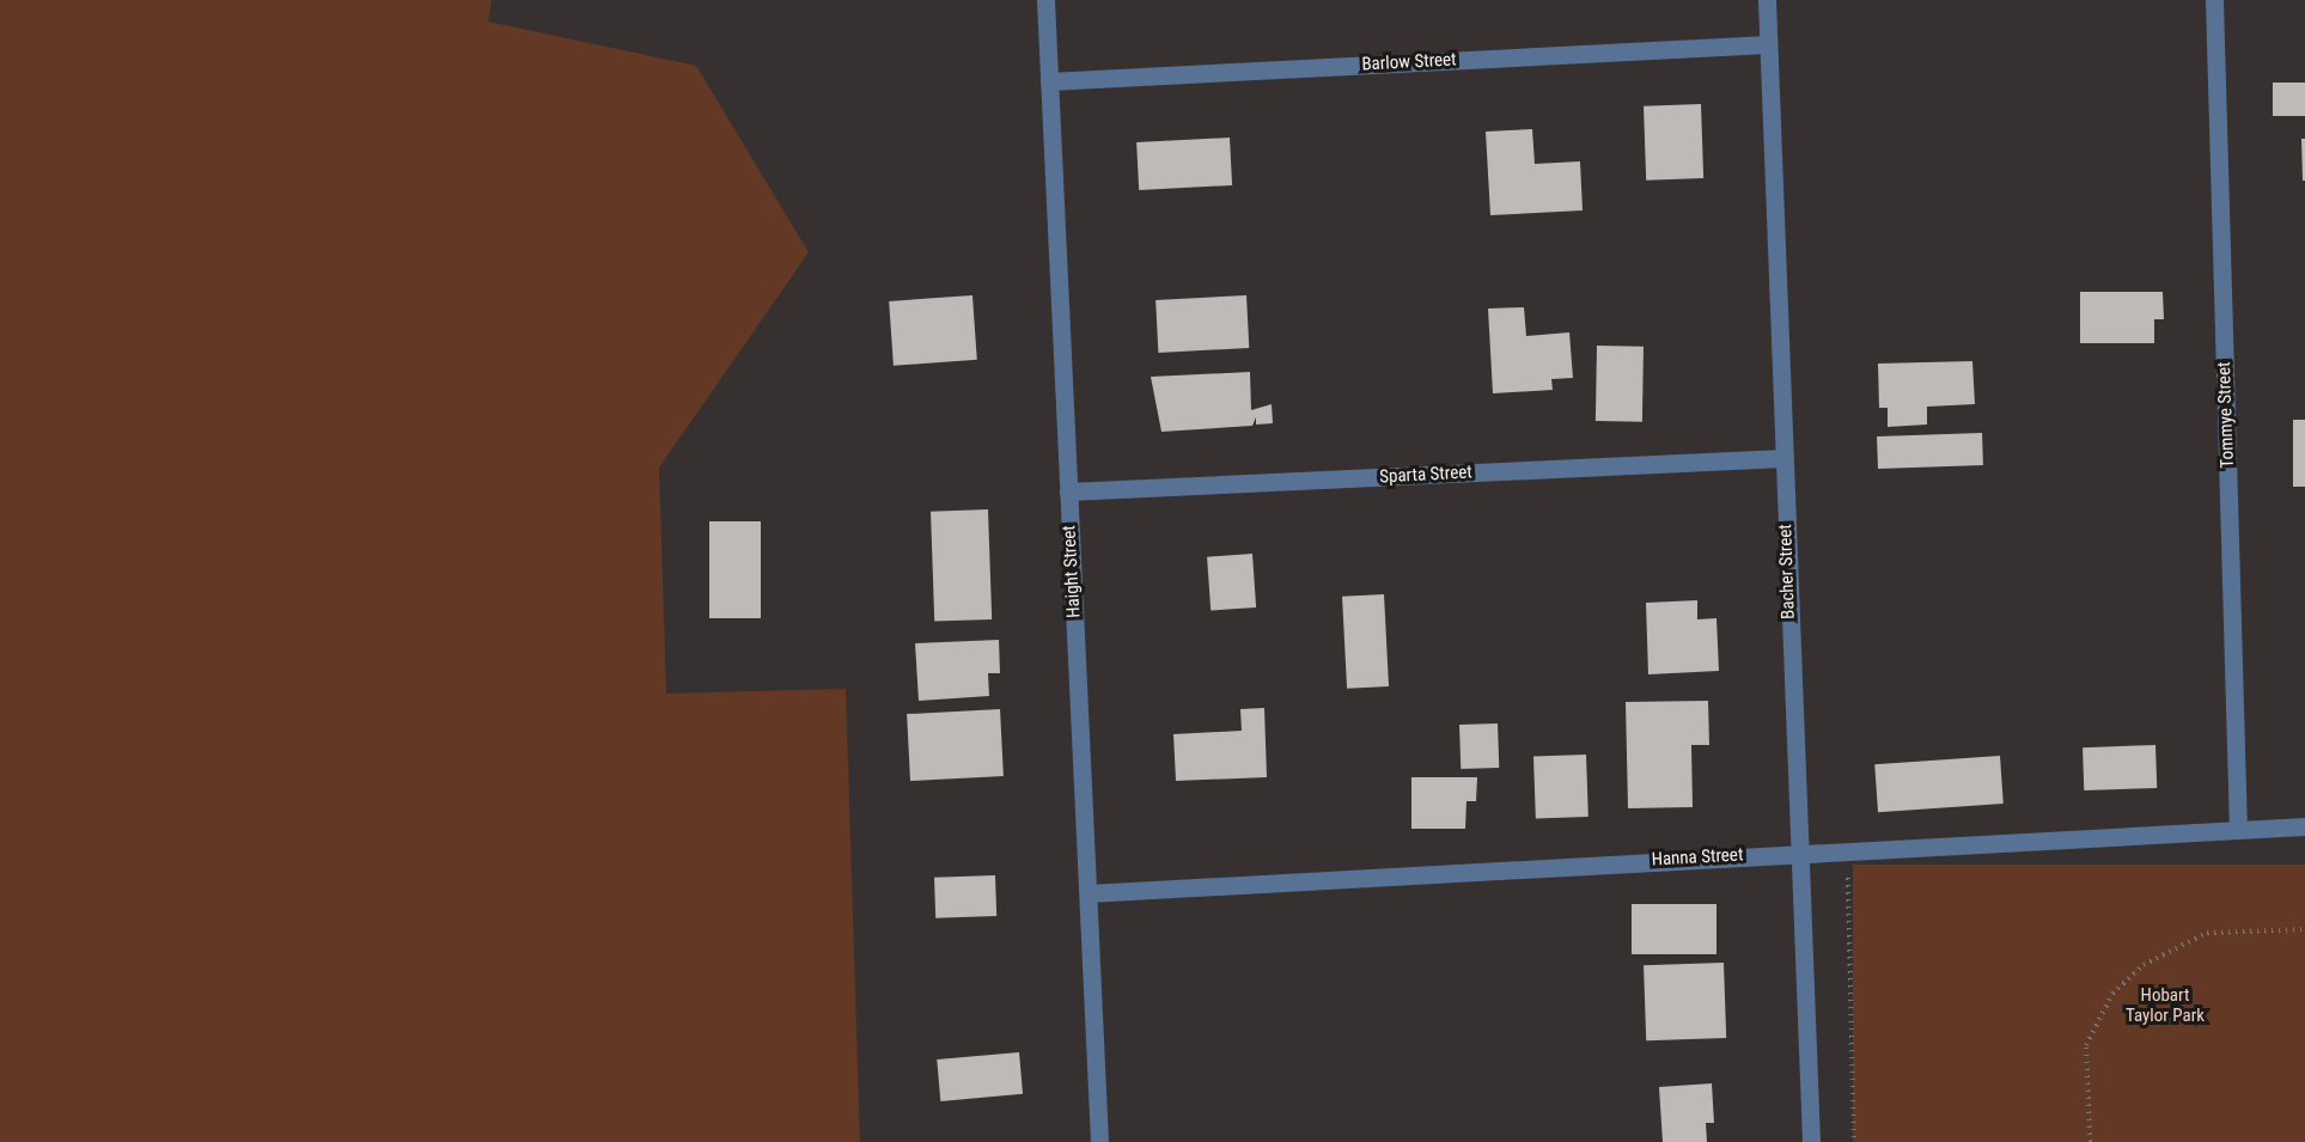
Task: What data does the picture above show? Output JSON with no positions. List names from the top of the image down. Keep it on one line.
{"streets":{"street":["Barlow Street","Tommye Street","Sparta Street","Haight Street","Bacher Street","Hanna Street"]},"crossings":[["Barlow Street","Haight Street"],["Barlow Street","Bacher Street"],["Tommye Street","Hanna Street"],["Sparta Street","Haight Street"],["Sparta Street","Bacher Street"],["Haight Street","Hanna Street"],["Bacher Street","Hanna Street"]],"parks":["Hobart Taylor Park"]}
